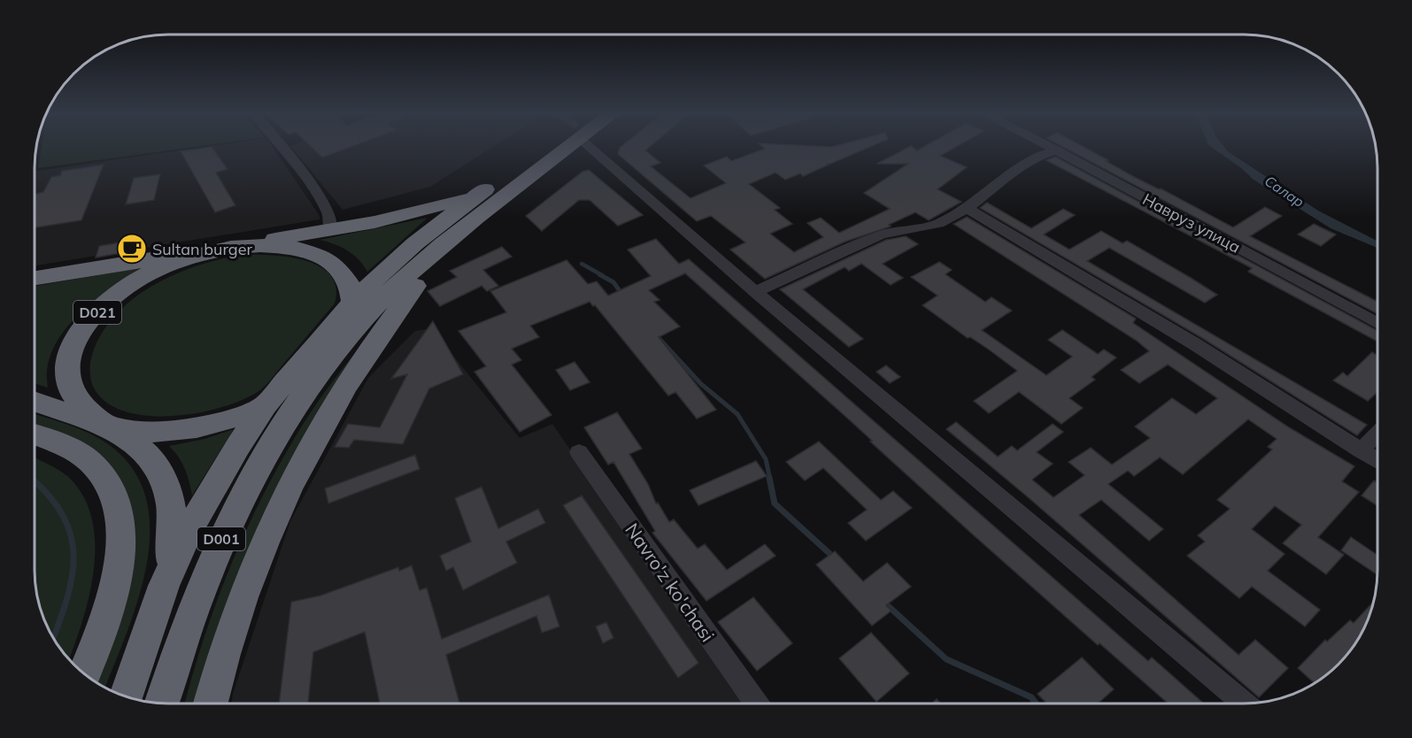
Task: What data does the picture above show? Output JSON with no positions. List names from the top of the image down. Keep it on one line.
{"streets":{"highway":["D021","D001"],"street":["Навруз улица","Navro'z ko'chasi"]},"crossings":[["D021","D001"]],"water":["Салар"],"places":{"cafe":["Sultan burger"]}}
